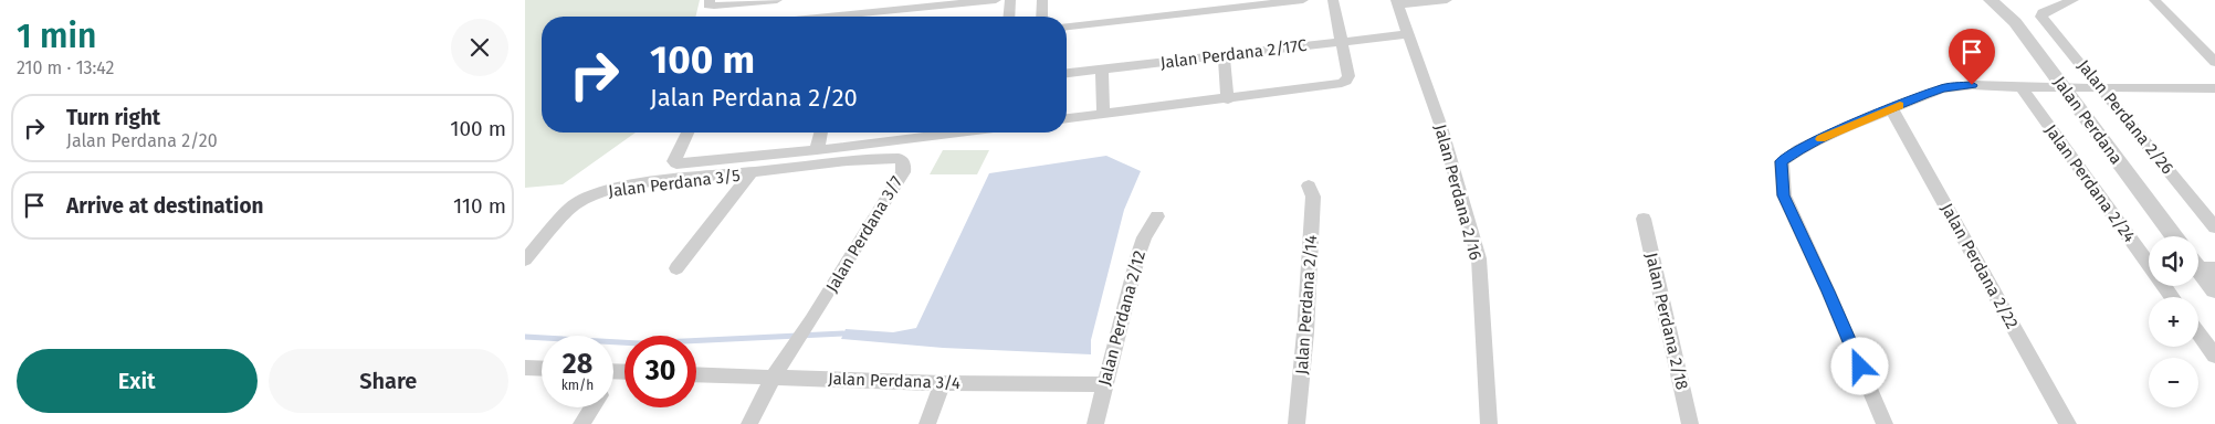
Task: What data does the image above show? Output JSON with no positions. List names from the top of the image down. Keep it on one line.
{"streets":{"street":["Jalan Perdana 2/17C","Jalan Perdana 2/26","Jalan Perdana","Jalan Perdana 3/5","Jalan Perdana 2/24","Jalan Perdana 2/16","Jalan Perdana 3/7","Jalan Perdana 2/22","Jalan Perdana 2/14","Jalan Perdana 2/12","Jalan Perdana 2/18","Jalan Perdana 3/4"]},"crossings":[["Jalan Perdana 2/17C","Jalan Perdana 2/16"],["Jalan Perdana 3/5","Jalan Perdana 3/7"],["Jalan Perdana 3/7","Jalan Perdana 3/4"],["Jalan Perdana 2/12","Jalan Perdana 3/4"]],"page":{"heading":["1 min","210 m · 13:42"],"turn":["100 m","Jalan Perdana 2/20"],"list":[{"name":"Turn right","note":"Jalan Perdana 2/20","value":"100 m"},{"name":"Arrive at destination","value":"110 m"}],"map_buttons":["+","−"],"speed":"28 km/h","limit":"30","buttons":["Exit","Share"]}}
